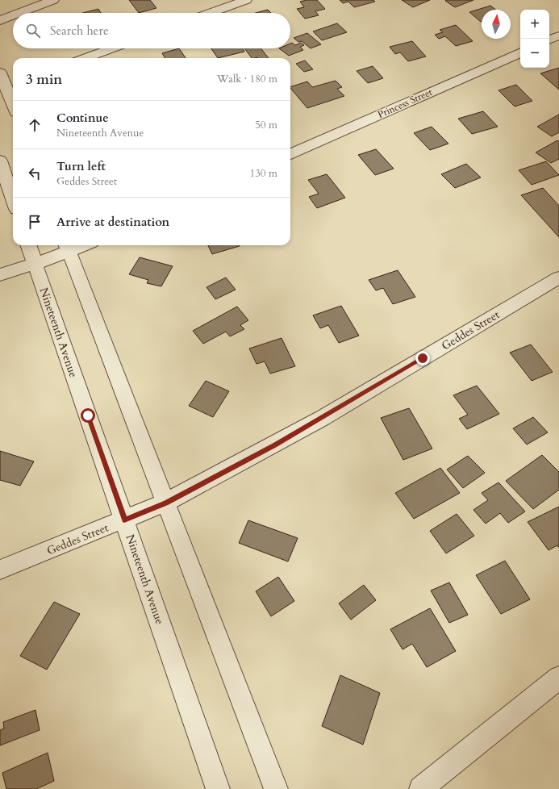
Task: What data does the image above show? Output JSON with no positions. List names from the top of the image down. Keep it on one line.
{"streets":{"street":["Princess Street","Geddes Street","Nineteenth Avenue"]},"crossings":[["Geddes Street","Nineteenth Avenue"]],"north":"top","page":{"map_buttons":["+","−"],"search":"Search here","heading":["3 min","Walk · 180 m"],"list":[["Continue","Nineteenth Avenue","50 m"],["Turn left","Geddes Street","130 m"],"Arrive at destination"]}}
